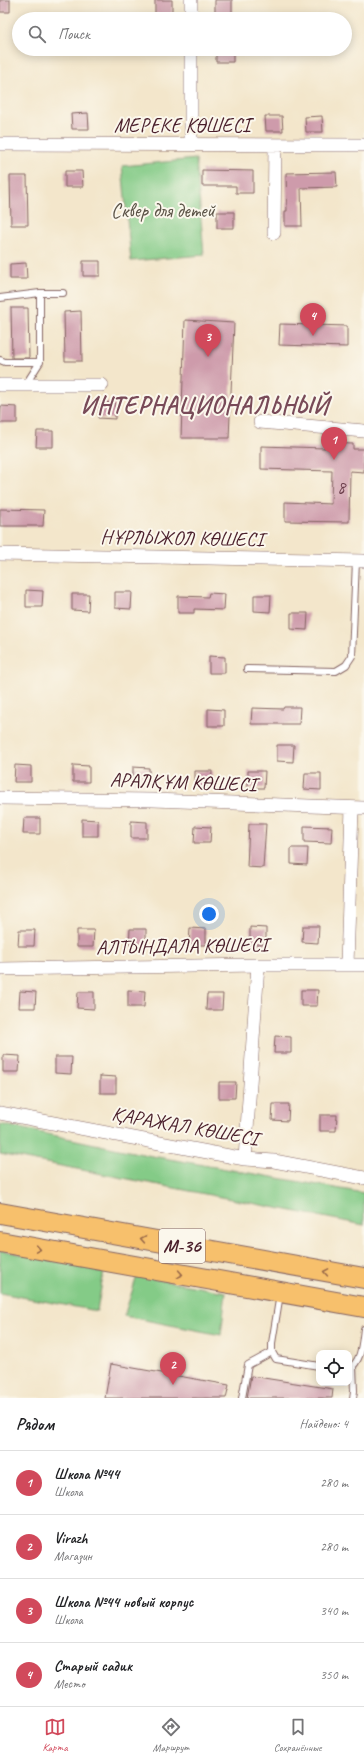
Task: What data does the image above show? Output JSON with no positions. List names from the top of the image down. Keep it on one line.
{"streets":{"main road":["M-36"],"street":["МЕРЕКЕ КӨШЕСІ","НҰРЛЫЖОЛ КӨШЕСІ","АРАЛҚҰМ КӨШЕСІ","АЛТЫНДАЛА КӨШЕСІ","ҚАРАЖАЛ КӨШЕСІ"]},"districts":["ИНТЕРНАЦИОНАЛЬНЫЙ"],"parks":["Сквер для детей"],"house_numbers":["8"],"page":{"search":"Поиск","pins":["4","3","1","2"],"heading":["Рядом","Найдено: 4"],"list":[{"mark":"1","name":"Школа №44","note":"Школа","value":"280 m"},{"mark":"2","name":"Virazh","note":"Магазин","value":"280 m"},{"mark":"3","name":"Школа №44 новый корпус","note":"Школа","value":"340 m"},{"mark":"4","name":"Старый садик","note":"Место","value":"350 m"}],"nav":["Карта","Маршрут","Сохранённые"]}}
